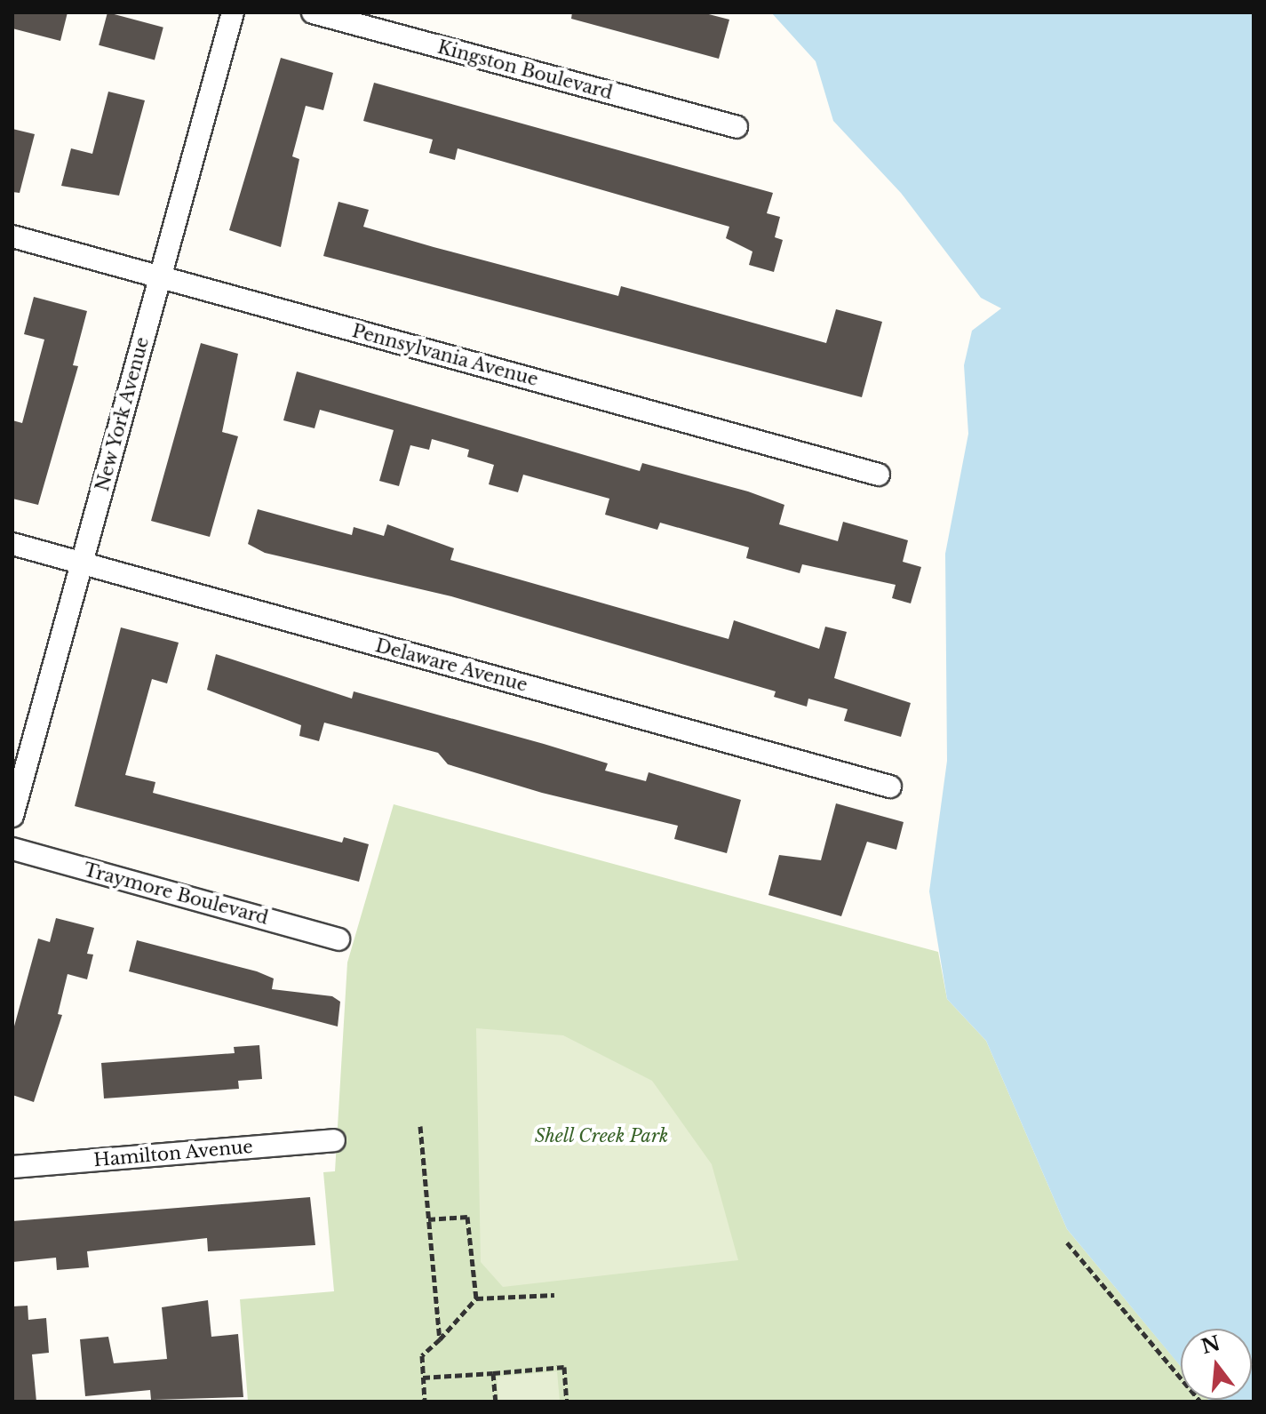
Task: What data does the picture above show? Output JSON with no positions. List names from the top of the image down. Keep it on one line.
{"streets":{"street":["Kingston Boulevard","Pennsylvania Avenue","New York Avenue","Delaware Avenue","Traymore Boulevard","Hamilton Avenue"]},"crossings":[["Pennsylvania Avenue","New York Avenue"],["New York Avenue","Delaware Avenue"]],"parks":["Shell Creek Park"],"north":"top"}
